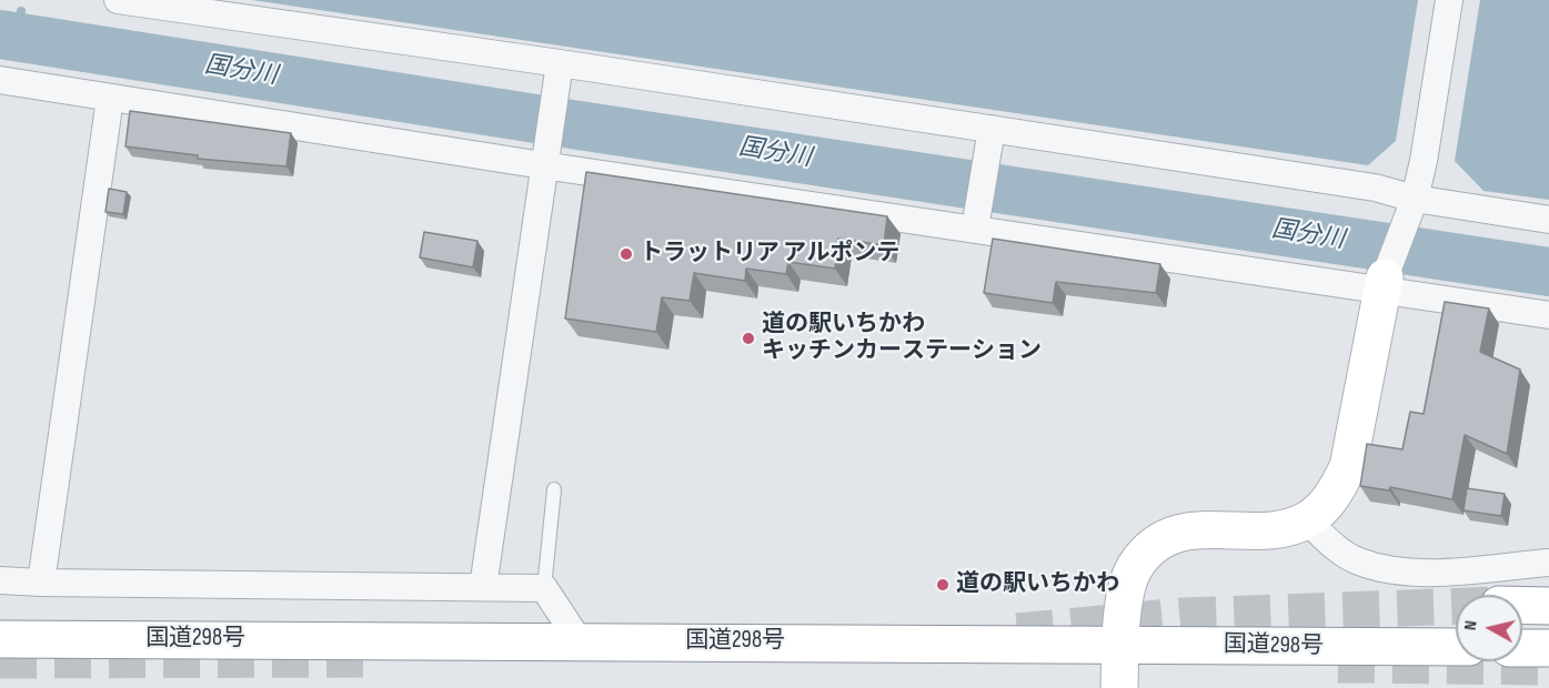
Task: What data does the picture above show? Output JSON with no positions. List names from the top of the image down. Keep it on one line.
{"streets":{"main road":["国道298号"]},"water":["国分川"],"places":["トラットリア アルポンテ","道の駅いちかわ キッチンカーステーション","道の駅いちかわ"],"north":"left"}
